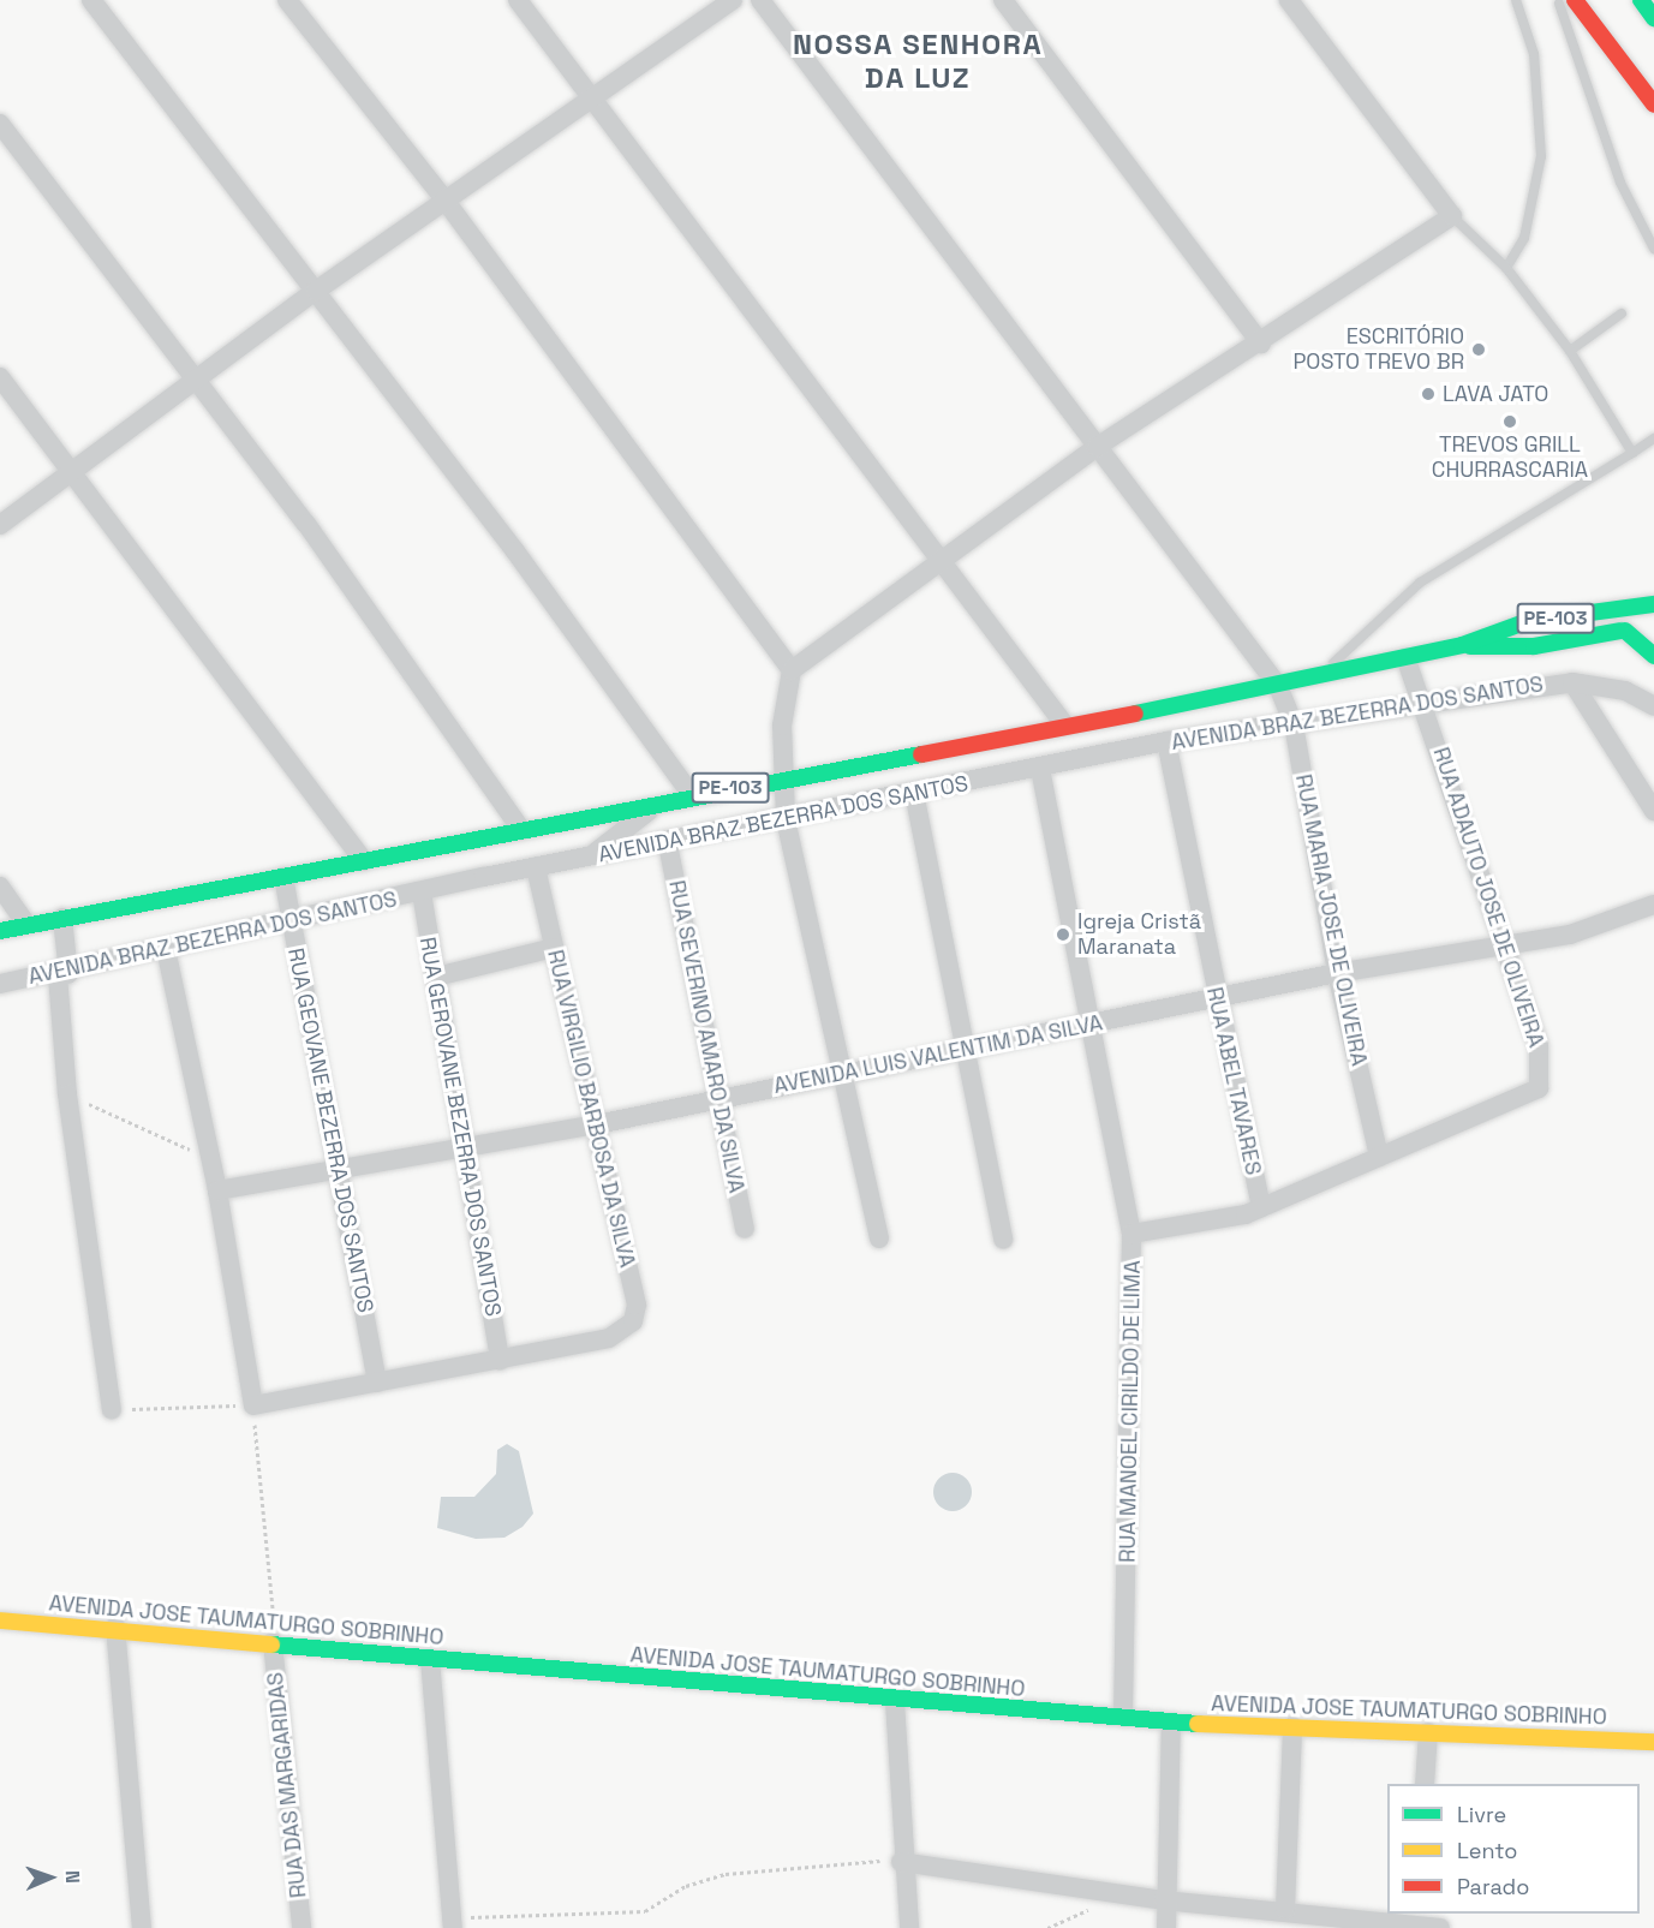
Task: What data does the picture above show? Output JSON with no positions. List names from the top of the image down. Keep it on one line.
{"streets":{"main road":["PE-103","AVENIDA BRAZ BEZERRA DOS SANTOS","AVENIDA JOSE TAUMATURGO SOBRINHO"],"street":["RUA ADAUTO JOSE DE OLIVEIRA","RUA MARIA JOSE DE OLIVEIRA","RUA SEVERINO AMARO DA SILVA","AVENIDA LUIS VALENTIM DA SILVA","RUA ABEL TAVARES","RUA VIRGILIO BARBOSA DA SILVA","RUA GEROVANE BEZERRA DOS SANTOS","RUA GEOVANE BEZERRA DOS SANTOS","RUA MANOEL CIRILDO DE LIMA","RUA DAS MARGARIDAS"]},"crossings":[["PE-103","AVENIDA BRAZ BEZERRA DOS SANTOS"],["AVENIDA BRAZ BEZERRA DOS SANTOS","RUA ADAUTO JOSE DE OLIVEIRA"],["AVENIDA BRAZ BEZERRA DOS SANTOS","RUA MARIA JOSE DE OLIVEIRA"],["AVENIDA BRAZ BEZERRA DOS SANTOS","RUA SEVERINO AMARO DA SILVA"],["AVENIDA BRAZ BEZERRA DOS SANTOS","RUA ABEL TAVARES"],["AVENIDA BRAZ BEZERRA DOS SANTOS","RUA VIRGILIO BARBOSA DA SILVA"],["AVENIDA BRAZ BEZERRA DOS SANTOS","RUA GEROVANE BEZERRA DOS SANTOS"],["AVENIDA BRAZ BEZERRA DOS SANTOS","RUA GEOVANE BEZERRA DOS SANTOS"],["AVENIDA BRAZ BEZERRA DOS SANTOS","RUA MANOEL CIRILDO DE LIMA"],["RUA ADAUTO JOSE DE OLIVEIRA","RUA MARIA JOSE DE OLIVEIRA"],["RUA ADAUTO JOSE DE OLIVEIRA","AVENIDA LUIS VALENTIM DA SILVA"],["RUA MARIA JOSE DE OLIVEIRA","AVENIDA LUIS VALENTIM DA SILVA"],["RUA SEVERINO AMARO DA SILVA","AVENIDA LUIS VALENTIM DA SILVA"],["AVENIDA LUIS VALENTIM DA SILVA","RUA ABEL TAVARES"],["AVENIDA LUIS VALENTIM DA SILVA","RUA VIRGILIO BARBOSA DA SILVA"],["AVENIDA LUIS VALENTIM DA SILVA","RUA GEROVANE BEZERRA DOS SANTOS"],["AVENIDA LUIS VALENTIM DA SILVA","RUA GEOVANE BEZERRA DOS SANTOS"],["AVENIDA LUIS VALENTIM DA SILVA","RUA MANOEL CIRILDO DE LIMA"],["RUA VIRGILIO BARBOSA DA SILVA","RUA GEROVANE BEZERRA DOS SANTOS"],["RUA MANOEL CIRILDO DE LIMA","AVENIDA JOSE TAUMATURGO SOBRINHO"],["AVENIDA JOSE TAUMATURGO SOBRINHO","RUA DAS MARGARIDAS"]],"districts":["NOSSA SENHORA DA LUZ"],"places":["ESCRITÓRIO POSTO TREVO BR","LAVA JATO","TREVOS GRILL CHURRASCARIA","Igreja Cristã Maranata"],"legend":["Livre","Lento","Parado"],"north":"right"}
